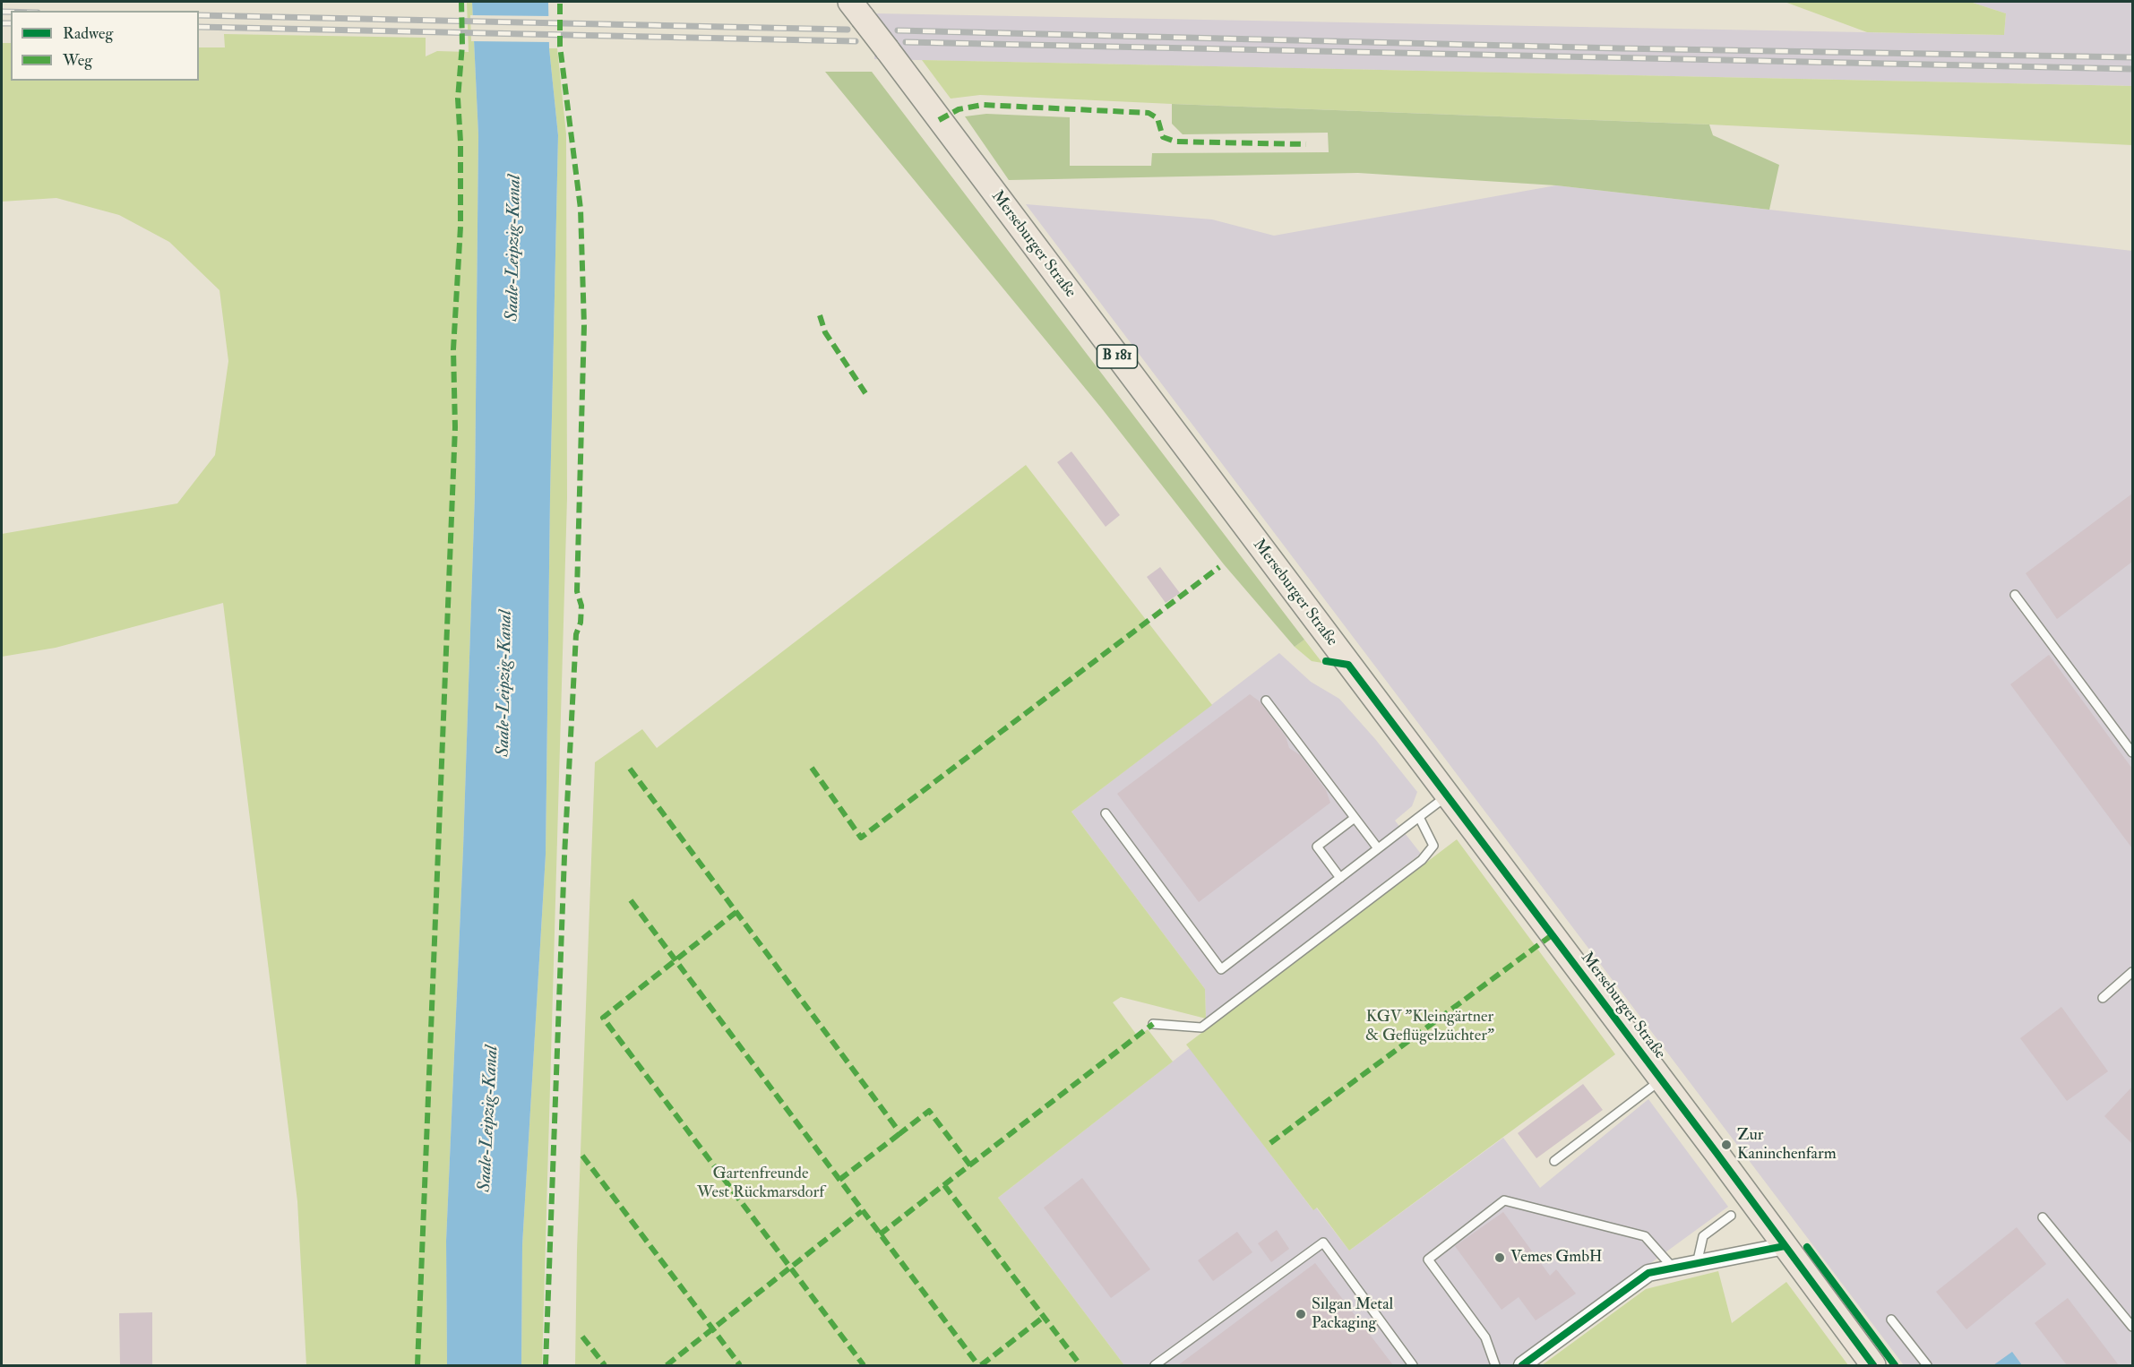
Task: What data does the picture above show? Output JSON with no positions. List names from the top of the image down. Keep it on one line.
{"streets":{"main road":["Merseburger Straße","B 181"]},"water":["Saale-Leipzig-Kanal"],"parks":["KGV \"Kleingärtner & Geflügelzüchter\"","Gartenfreunde West Rückmarsdorf"],"places":["Zur Kaninchenfarm","Vemes GmbH","Silgan Metal Packaging"],"legend":["Radweg","Weg"]}
